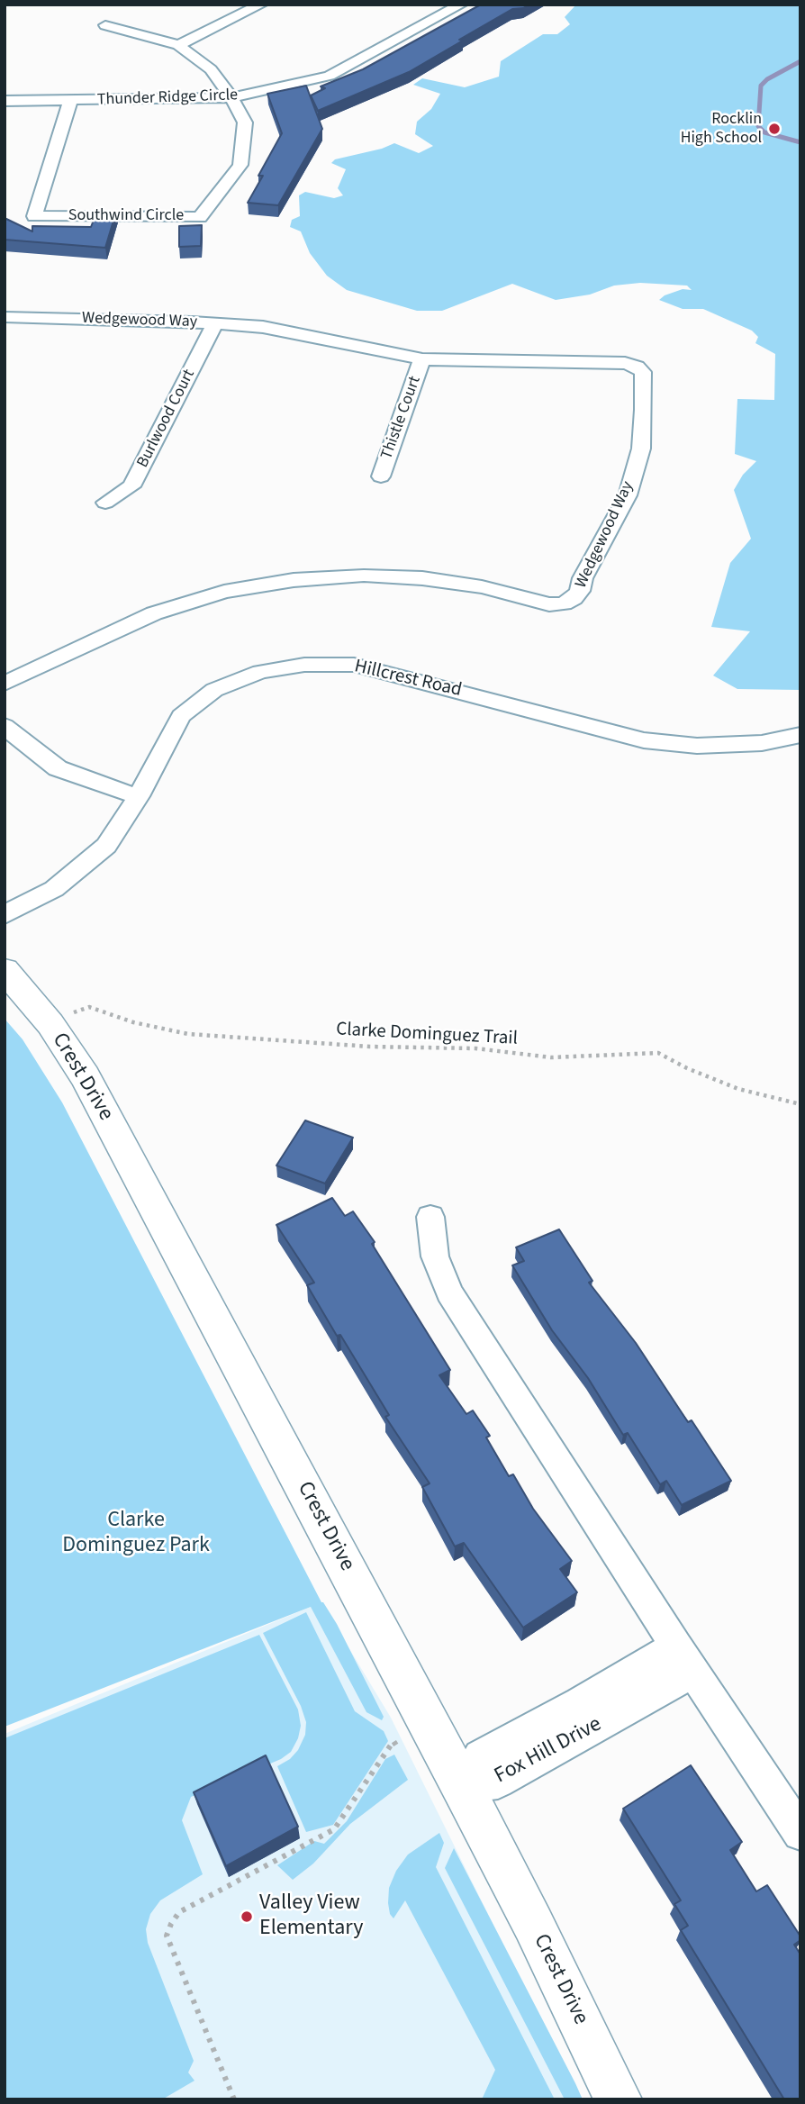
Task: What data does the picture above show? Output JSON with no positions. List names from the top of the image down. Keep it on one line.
{"streets":{"street":["Thunder Ridge Circle","Southwind Circle","Wedgewood Way","Thistle Court","Burlwood Court","Hillcrest Road","Crest Drive","Fox Hill Drive"],"path":["Clarke Dominguez Trail"]},"crossings":[["Thunder Ridge Circle","Southwind Circle"],["Wedgewood Way","Thistle Court"],["Wedgewood Way","Burlwood Court"],["Clarke Dominguez Trail","Crest Drive"],["Crest Drive","Fox Hill Drive"]],"parks":["Clarke Dominguez Park"],"places":["Rocklin High School","Valley View Elementary"]}
